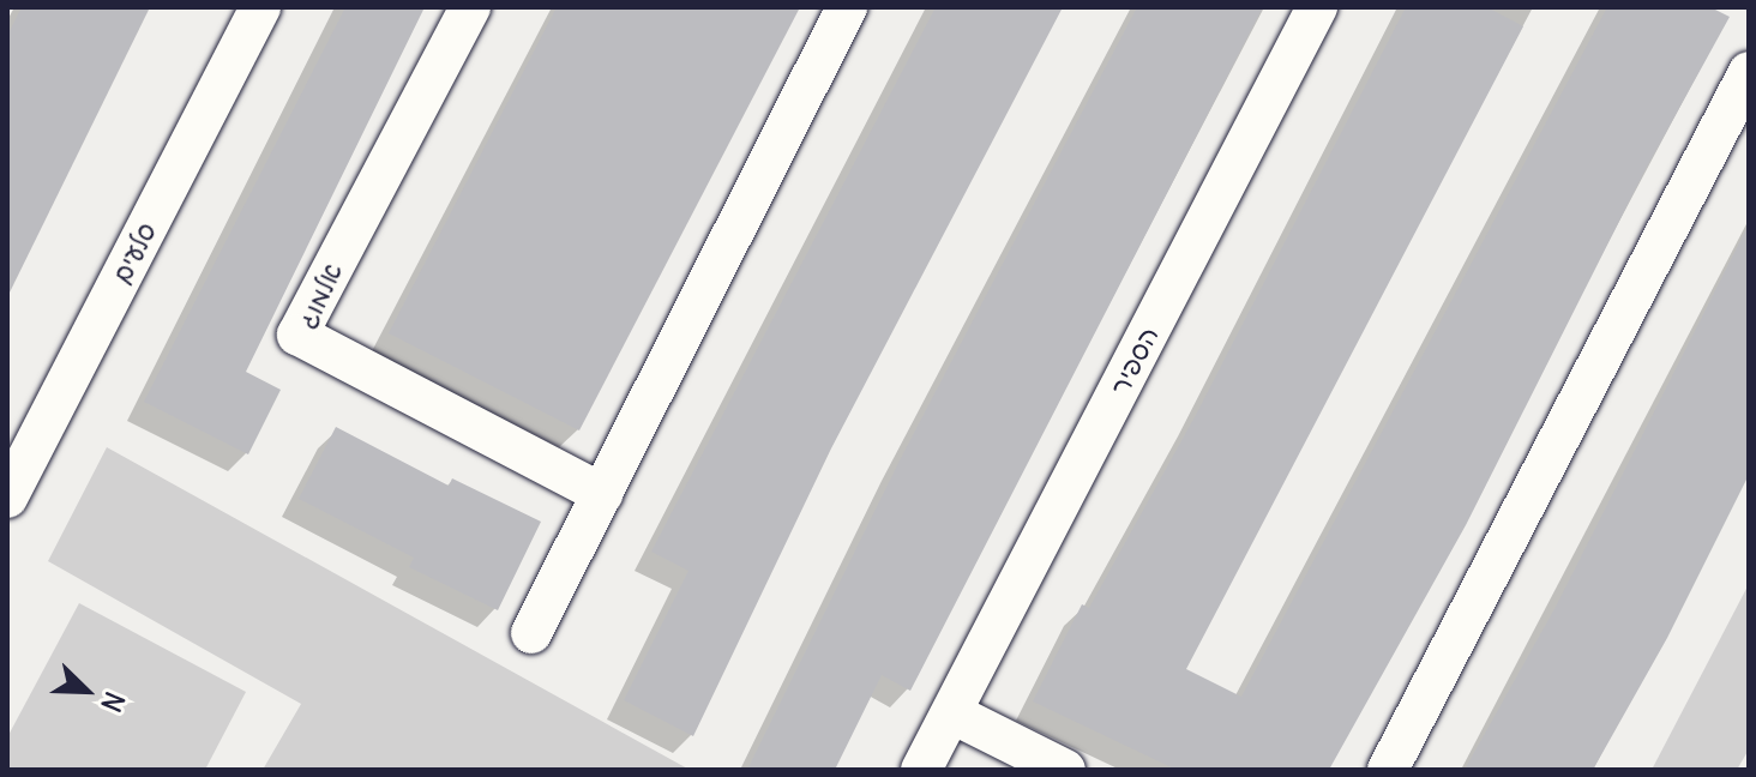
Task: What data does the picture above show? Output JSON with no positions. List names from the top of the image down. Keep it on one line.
{"streets":{"street":["סלעים","אלמוג","הספיר"]},"north":"bottom right"}
